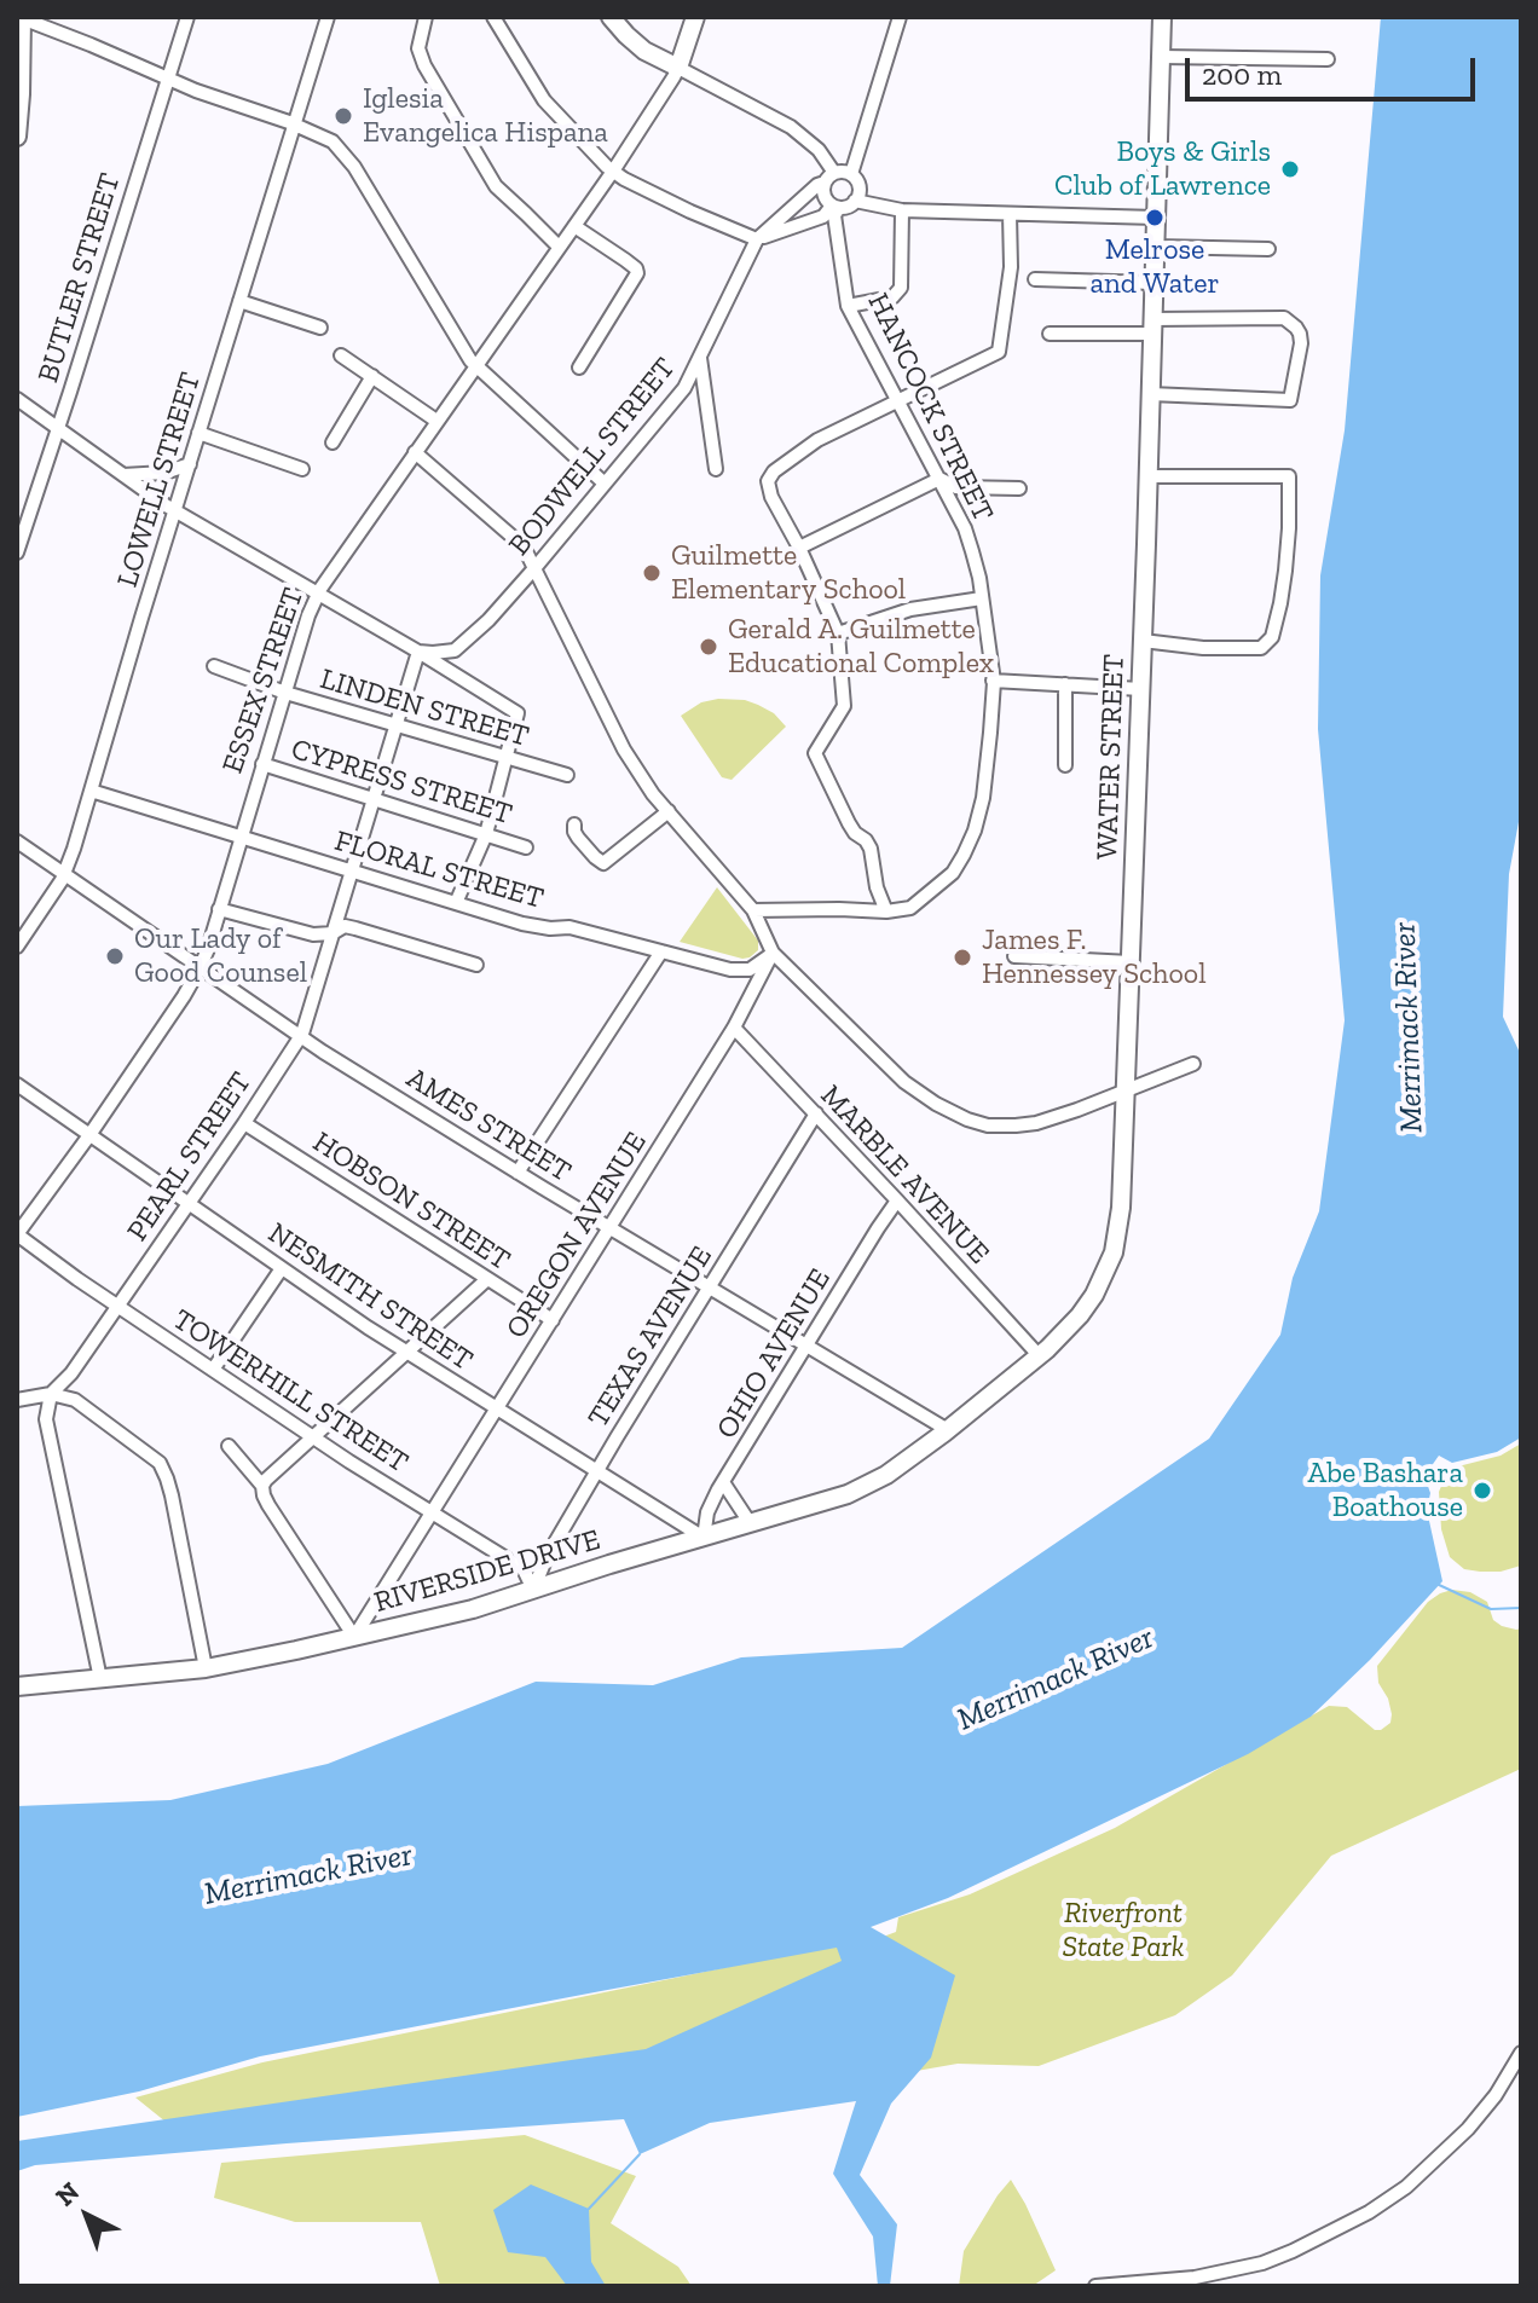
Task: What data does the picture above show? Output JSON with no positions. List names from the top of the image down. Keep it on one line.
{"streets":{"main road":["ESSEX STREET","WATER STREET","RIVERSIDE DRIVE"],"street":["BUTLER STREET","HANCOCK STREET","BODWELL STREET","LOWELL STREET","LINDEN STREET","CYPRESS STREET","FLORAL STREET","AMES STREET","PEARL STREET","MARBLE AVENUE","HOBSON STREET","OREGON AVENUE","NESMITH STREET","TEXAS AVENUE","OHIO AVENUE","TOWERHILL STREET"]},"crossings":[["HANCOCK STREET","BODWELL STREET"],["BODWELL STREET","PEARL STREET"],["LOWELL STREET","FLORAL STREET"],["LOWELL STREET","AMES STREET"],["ESSEX STREET","LINDEN STREET"],["ESSEX STREET","CYPRESS STREET"],["ESSEX STREET","FLORAL STREET"],["ESSEX STREET","AMES STREET"],["ESSEX STREET","NESMITH STREET"],["ESSEX STREET","TOWERHILL STREET"],["LINDEN STREET","PEARL STREET"],["WATER STREET","AMES STREET"],["WATER STREET","MARBLE AVENUE"],["WATER STREET","RIVERSIDE DRIVE"],["CYPRESS STREET","PEARL STREET"],["FLORAL STREET","PEARL STREET"],["FLORAL STREET","OREGON AVENUE"],["AMES STREET","PEARL STREET"],["AMES STREET","OREGON AVENUE"],["AMES STREET","TEXAS AVENUE"],["AMES STREET","OHIO AVENUE"],["AMES STREET","RIVERSIDE DRIVE"],["PEARL STREET","HOBSON STREET"],["PEARL STREET","NESMITH STREET"],["PEARL STREET","TOWERHILL STREET"],["MARBLE AVENUE","OREGON AVENUE"],["MARBLE AVENUE","TEXAS AVENUE"],["MARBLE AVENUE","OHIO AVENUE"],["HOBSON STREET","OREGON AVENUE"],["OREGON AVENUE","NESMITH STREET"],["OREGON AVENUE","TOWERHILL STREET"],["OREGON AVENUE","RIVERSIDE DRIVE"],["NESMITH STREET","TEXAS AVENUE"],["NESMITH STREET","OHIO AVENUE"],["NESMITH STREET","RIVERSIDE DRIVE"],["TEXAS AVENUE","TOWERHILL STREET"],["TEXAS AVENUE","RIVERSIDE DRIVE"],["OHIO AVENUE","RIVERSIDE DRIVE"],["TOWERHILL STREET","RIVERSIDE DRIVE"]],"water":["Merrimack River"],"parks":["Riverfront State Park"],"places":["Iglesia Evangelica Hispana","Boys & Girls Club of Lawrence","Melrose and Water","Guilmette Elementary School","Gerald A. Guilmette Educational Complex","Our Lady of Good Counsel","James F. Hennessey School","Abe Bashara Boathouse"],"scale_bar":"200 m","north":"top left"}
